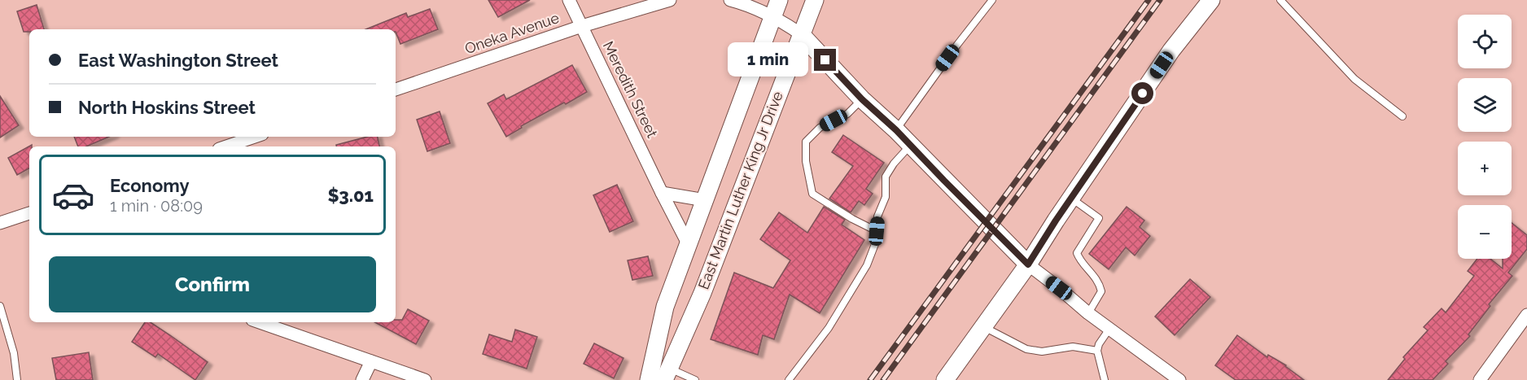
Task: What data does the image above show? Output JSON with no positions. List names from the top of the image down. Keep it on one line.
{"streets":{"main road":["East Martin Luther King Jr Drive"],"street":["Oneka Avenue","Meredith Street"]},"crossings":[["Oneka Avenue","Meredith Street"],["Meredith Street","East Martin Luther King Jr Drive"]],"page":{"map_buttons":["+","−"],"banner":["East Washington Street","North Hoskins Street"],"bubble":"1 min","list":[{"name":"Economy","note":"1 min · 08:09","value":"$3.01"}],"buttons":"Confirm"}}
